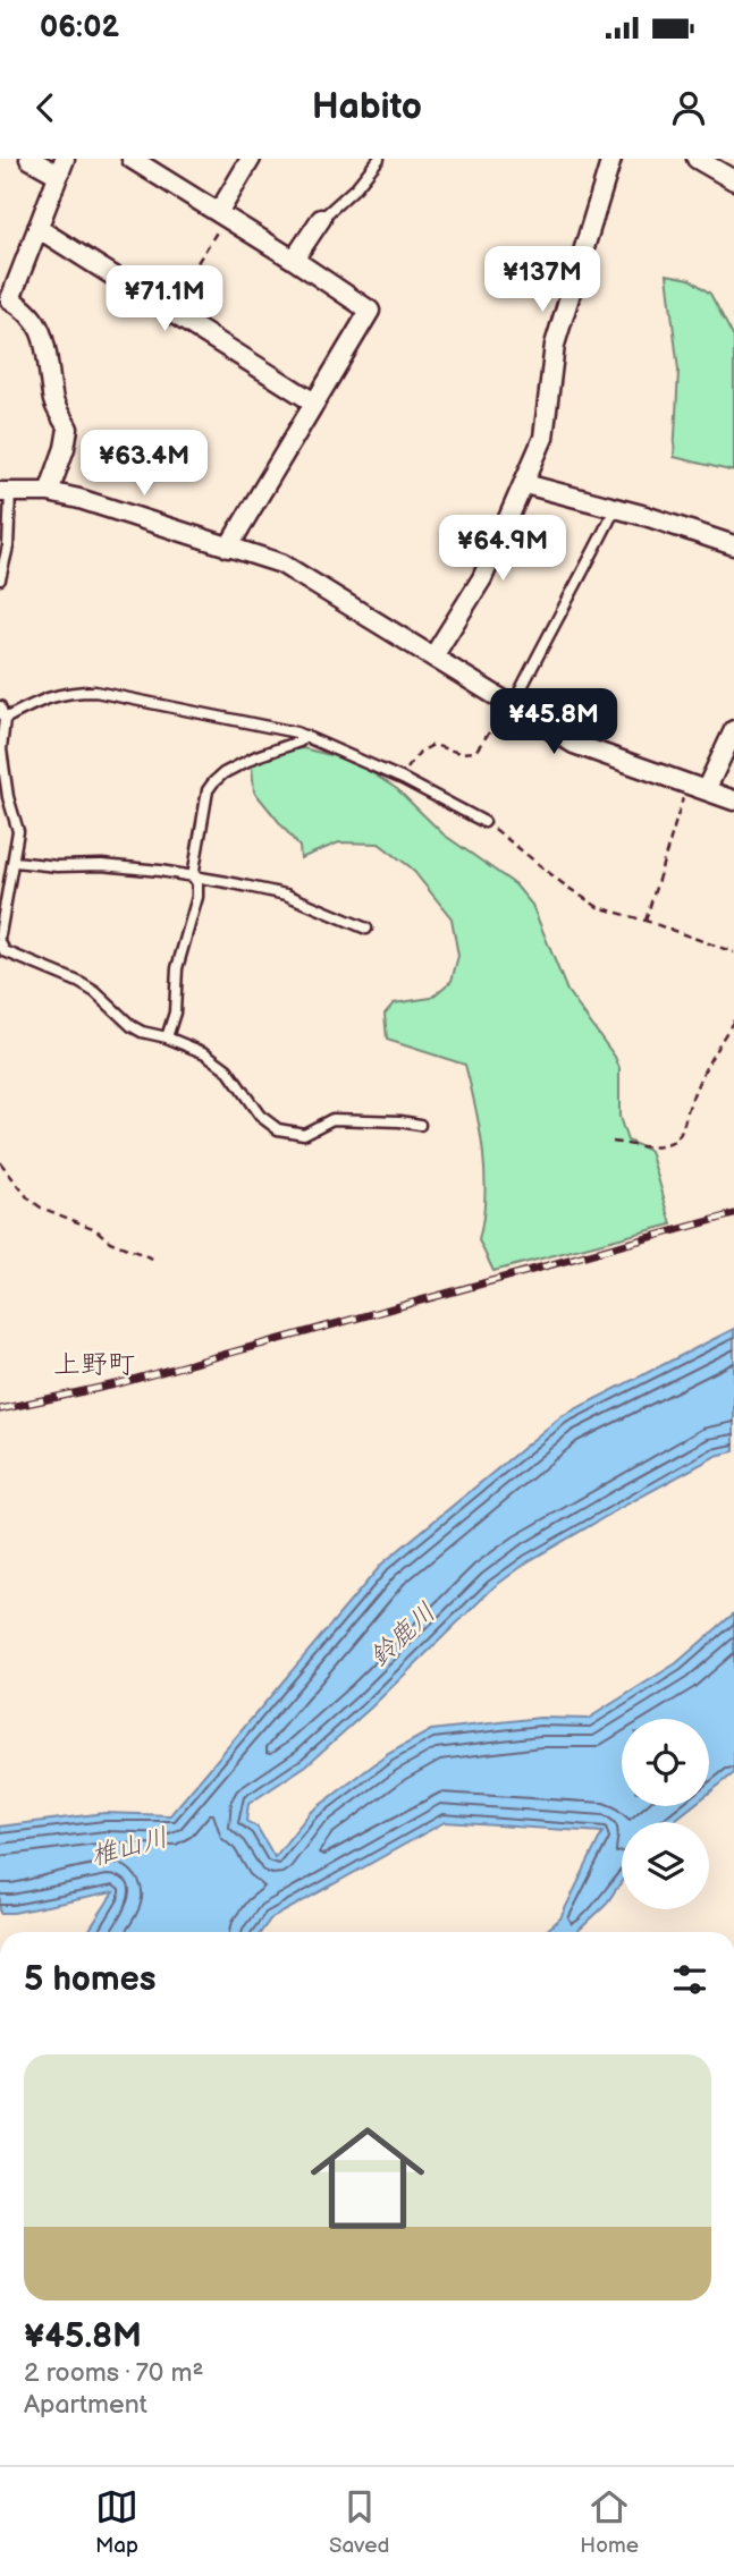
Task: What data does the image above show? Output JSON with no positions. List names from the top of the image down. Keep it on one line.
{"districts":["上野町"],"water":["鈴鹿川","椎山川"],"page":{"status":"06:02","header":"Habito","price":["¥137M","¥71.1M","¥63.4M","¥64.9M","¥45.8M"],"heading":"5 homes","list":[{"name":"¥45.8M","note":"2 rooms · 70 m² · Apartment"}],"tabs":["Map","Saved","Home"]}}
